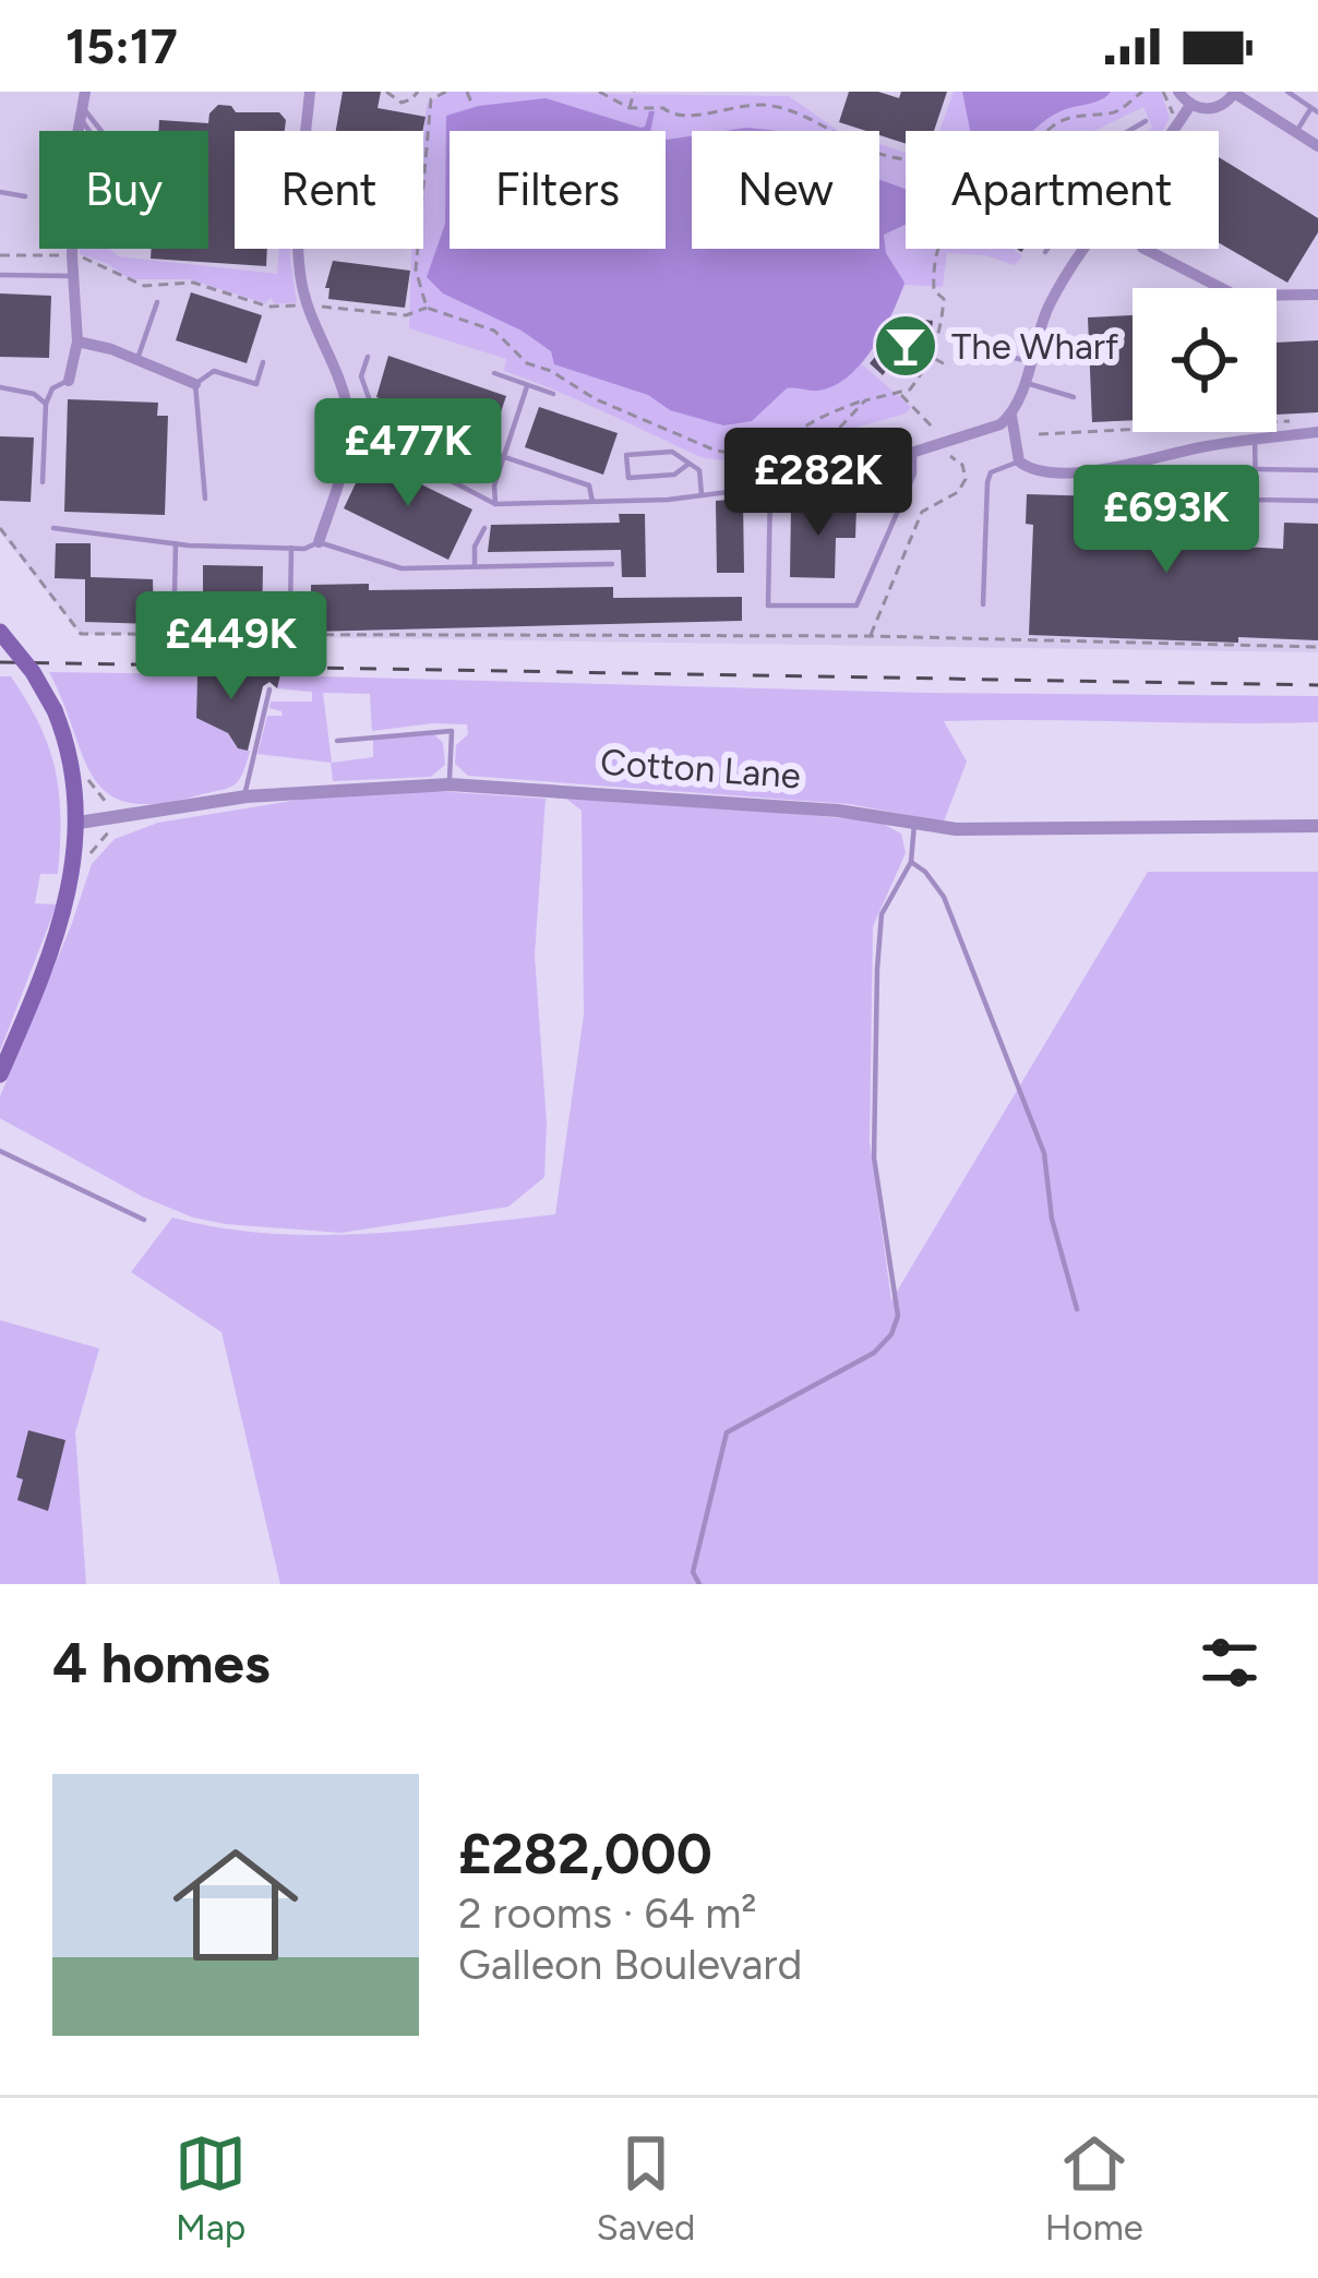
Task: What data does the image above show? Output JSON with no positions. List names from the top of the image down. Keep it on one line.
{"streets":{"street":["Cotton Lane"]},"places":{"bar":["The Wharf"]},"page":{"status":"15:17","chip":["Buy","Rent","Filters","New","Apartment"],"price":["£477K","£282K","£693K","£449K"],"heading":"4 homes","list":[{"name":"£282,000","note":"2 rooms · 64 m² · Galleon Boulevard"}],"tabs":["Map","Saved","Home"]}}
